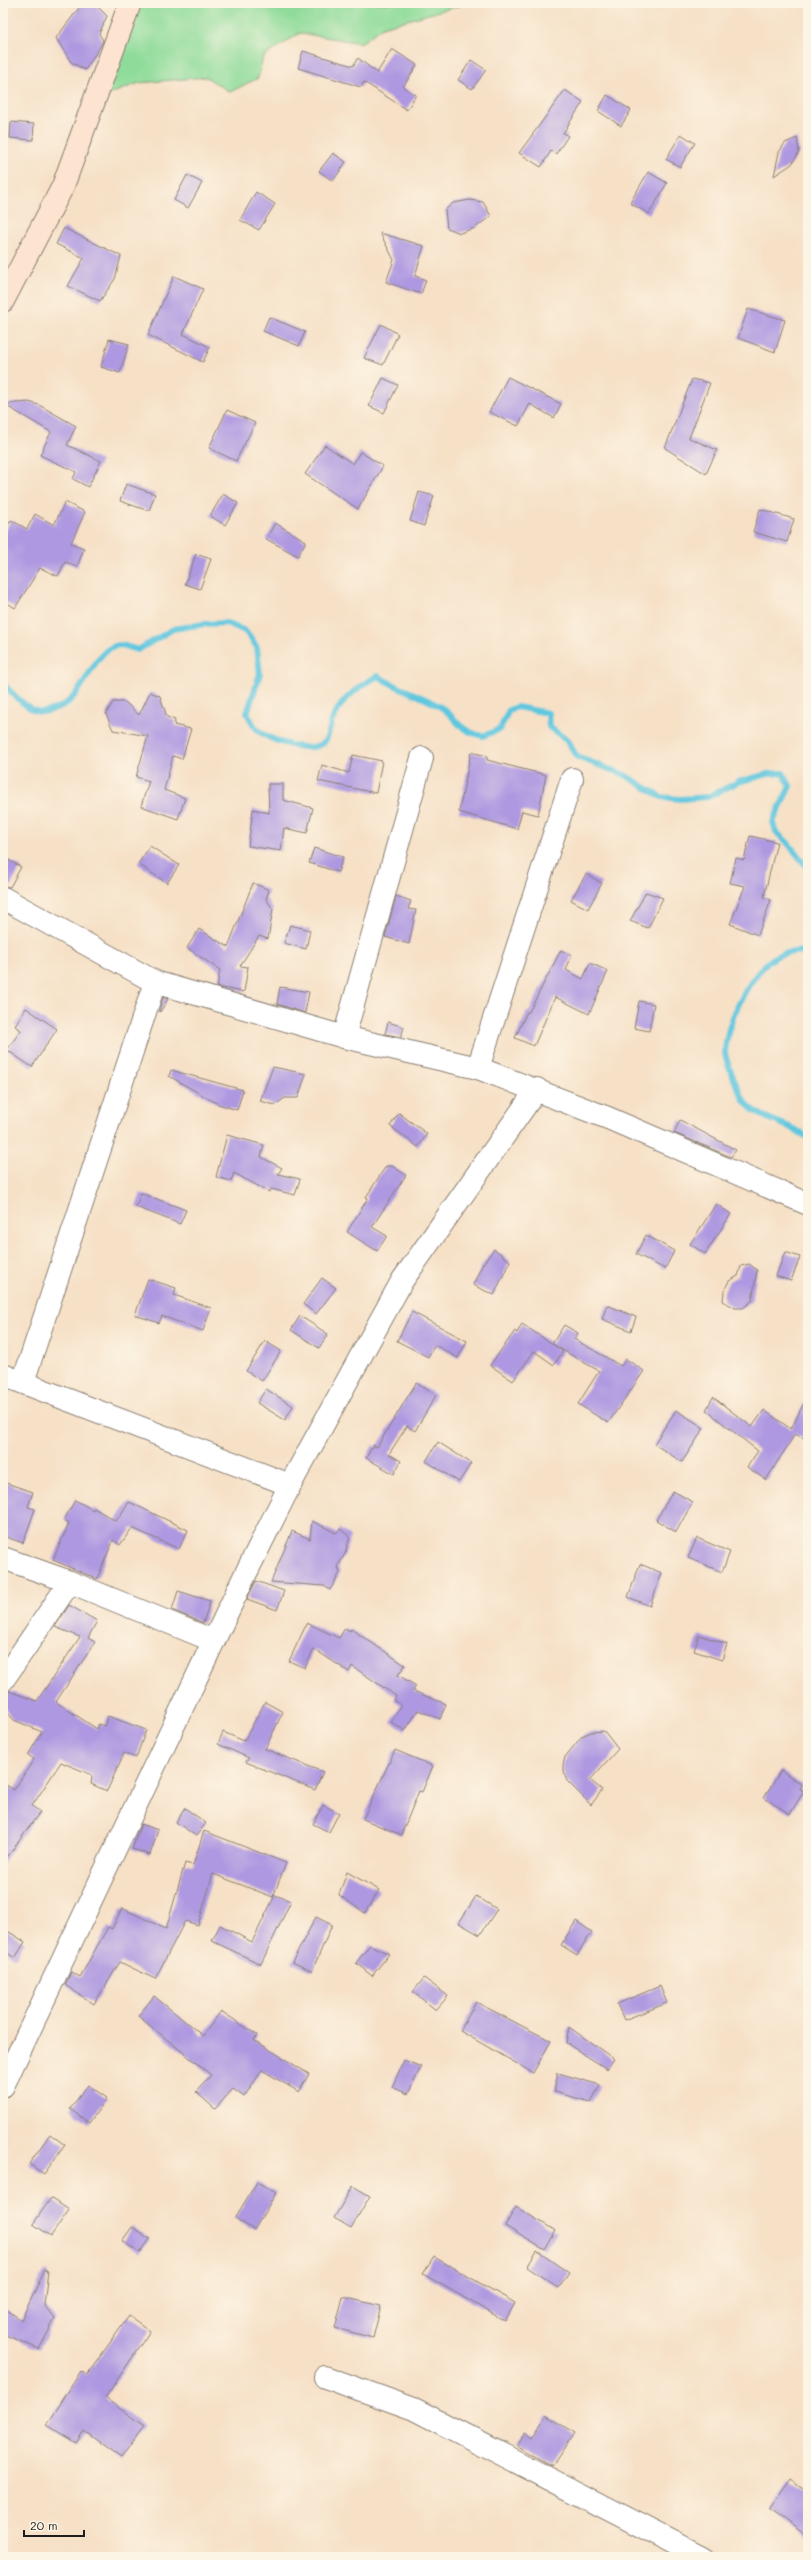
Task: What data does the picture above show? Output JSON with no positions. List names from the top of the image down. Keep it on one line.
{"scale_bar":"20 m"}
